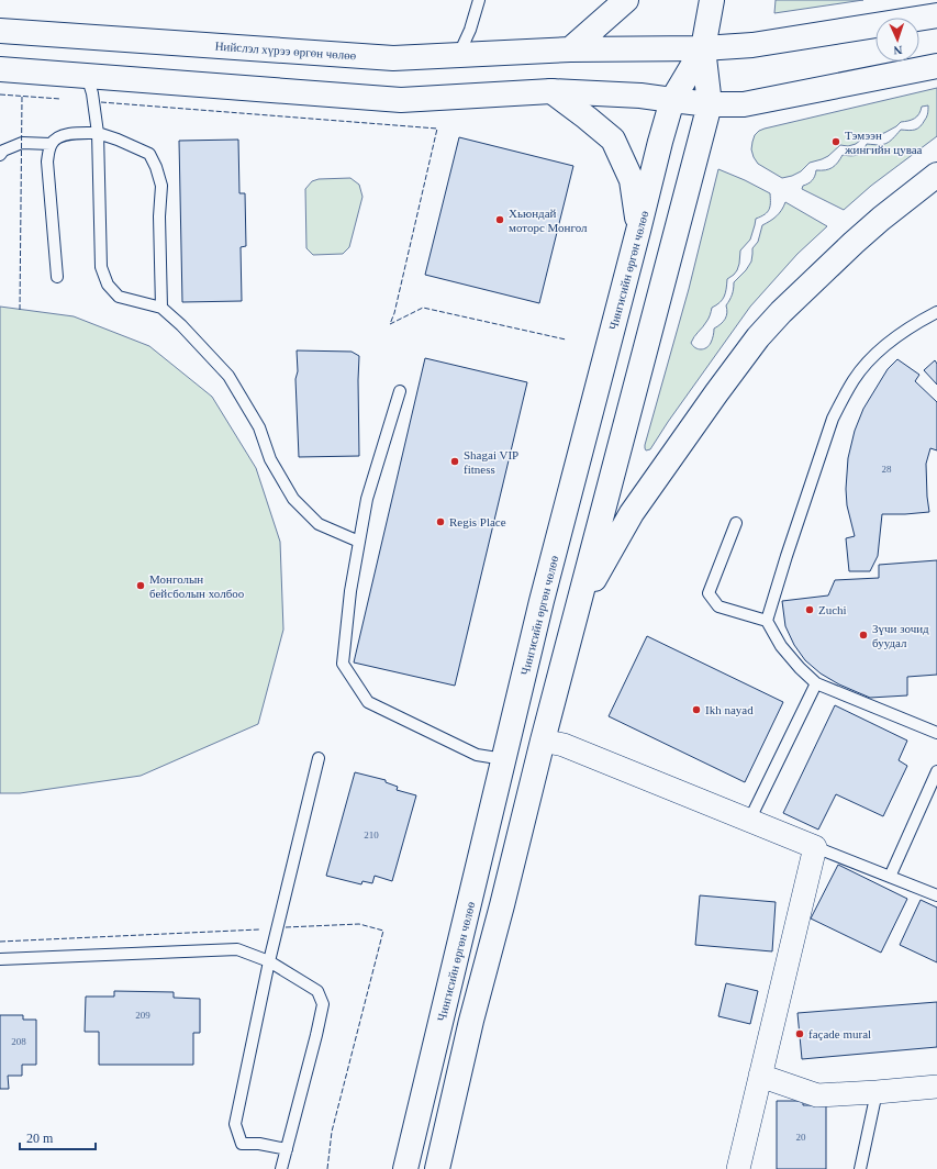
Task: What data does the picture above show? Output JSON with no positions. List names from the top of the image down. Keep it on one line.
{"streets":{"main road":["Нийслэл хүрээ өргөн чөлөө","Чингисийн өргөн чөлөө"]},"crossings":[["Нийслэл хүрээ өргөн чөлөө","Чингисийн өргөн чөлөө"]],"places":["Тэмээн жингийн цуваа","Хьюндай моторс Монгол","Shagai VIP fitness","Regis Place","Монголын бейсболын холбоо","Zuchi","Зүчи зочид буудал","Ikh nayad","façade mural"],"house_numbers":["28","210","209","208","20"],"scale_bar":"20 m","north":"bottom"}
